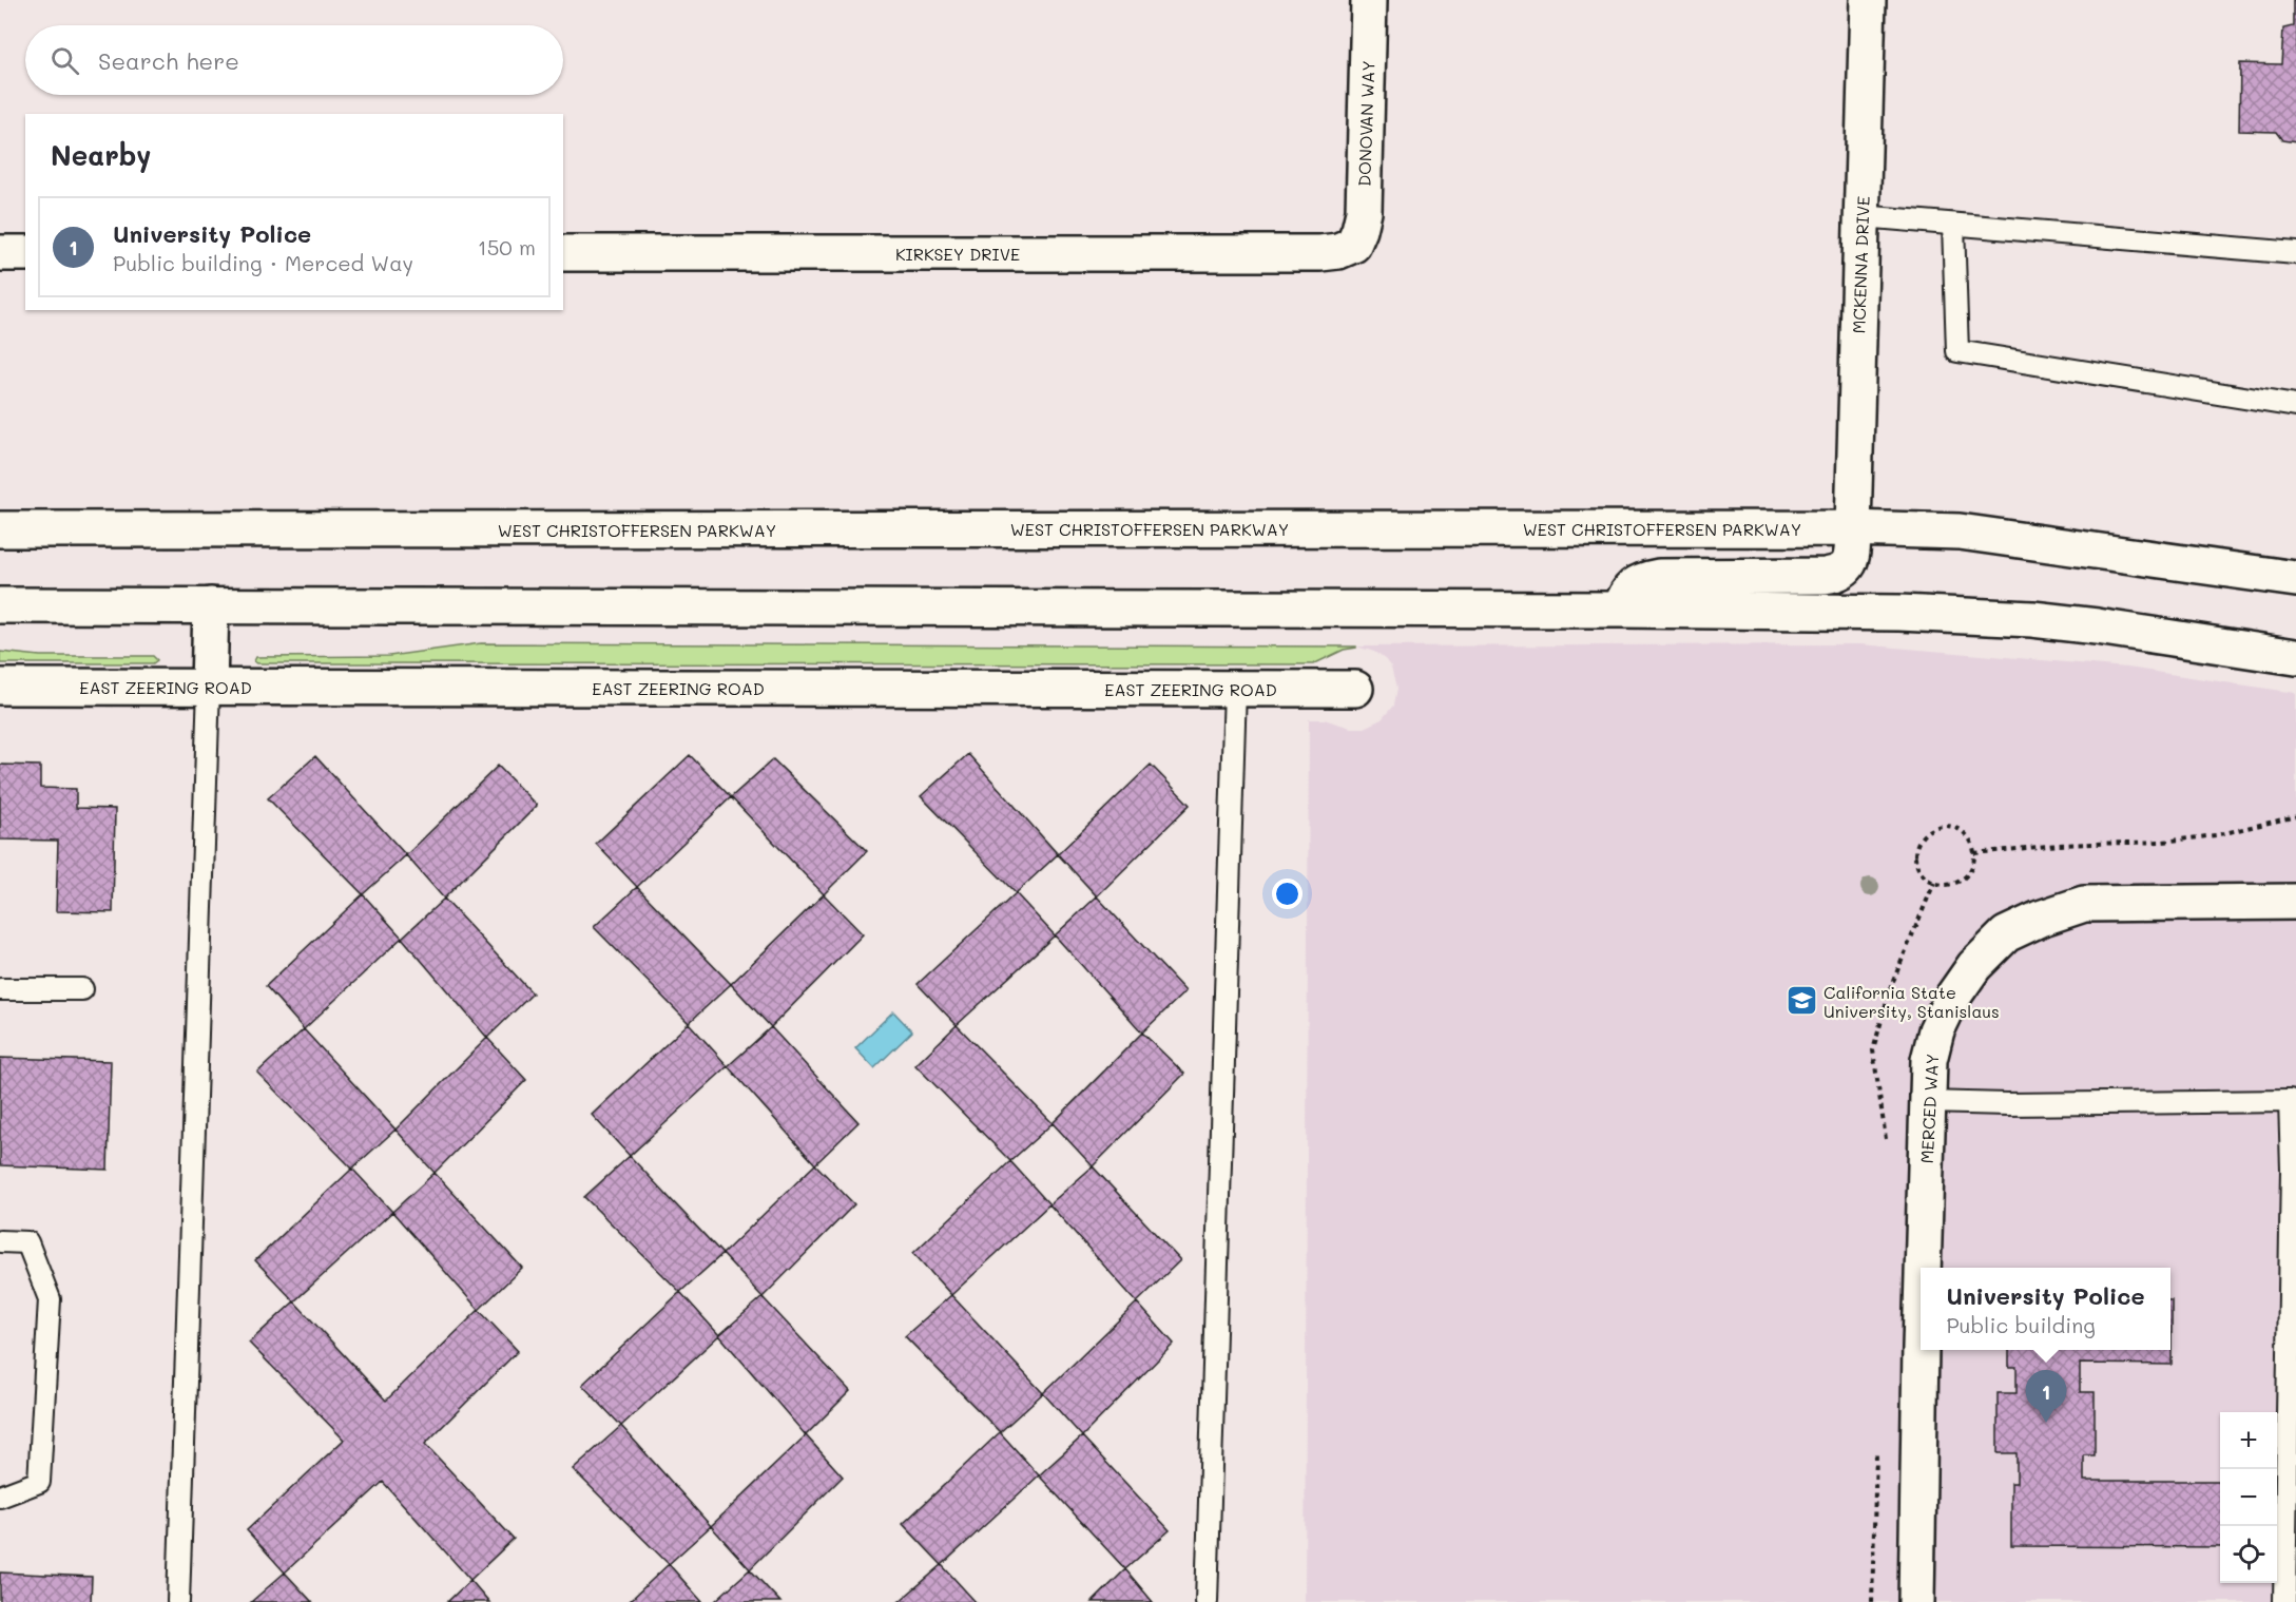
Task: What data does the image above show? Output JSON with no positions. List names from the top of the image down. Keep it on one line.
{"streets":{"street":["DONOVAN WAY","KIRKSEY DRIVE","MCKENNA DRIVE","WEST CHRISTOFFERSEN PARKWAY","EAST ZEERING ROAD","MERCED WAY"]},"crossings":[["DONOVAN WAY","KIRKSEY DRIVE"],["MCKENNA DRIVE","WEST CHRISTOFFERSEN PARKWAY"]],"places":{"school or university":["California State University, Stanislaus"]},"page":{"search":"Search here","heading":"Nearby","list":[{"mark":"1","name":"University Police","note":"Public building · Merced Way","value":"150 m"}],"popup":["University Police","Public building"],"pins":"1","map_buttons":["+","−"]}}
